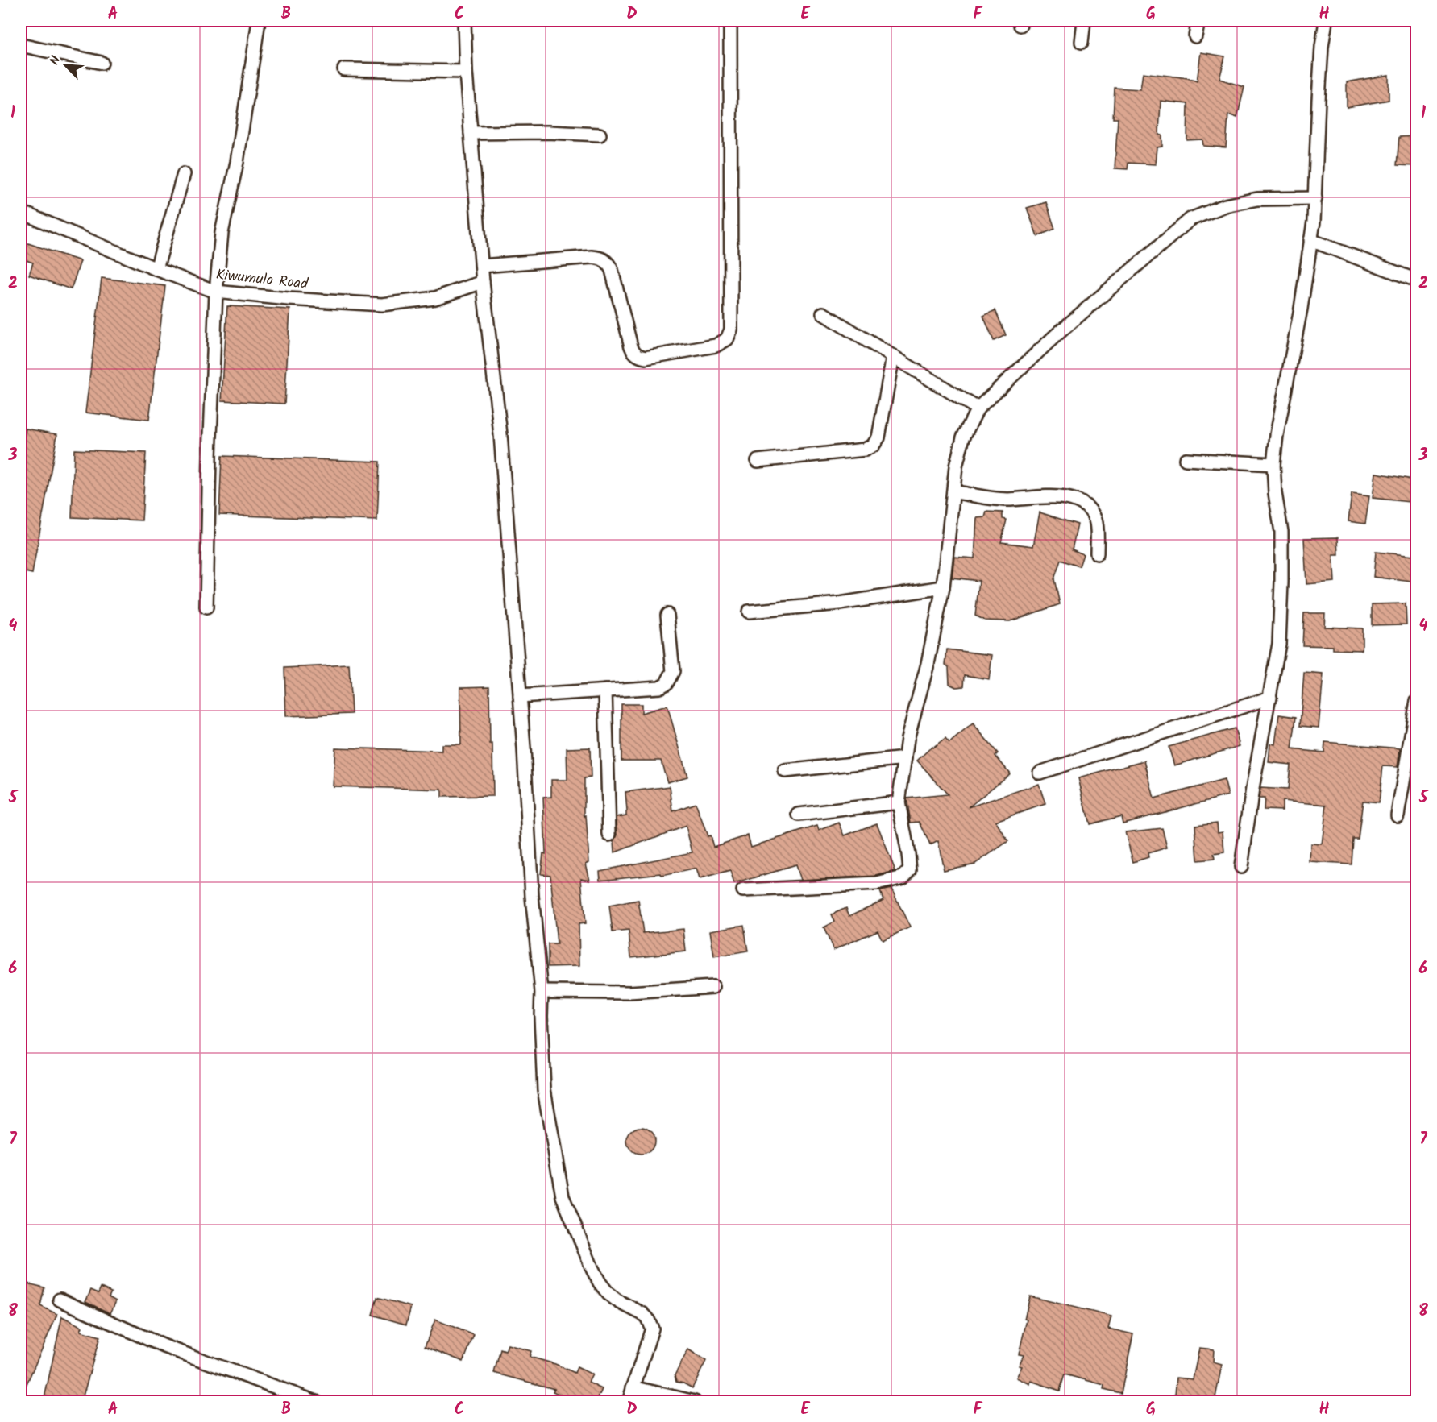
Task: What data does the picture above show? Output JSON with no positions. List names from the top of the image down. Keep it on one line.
{"streets":{"street":["Kiwumulo Road"]},"north":"top left","grid":{"columns":["A","B","C","D","E","F","G","H"],"rows":["1","2","3","4","5","6","7","8"]}}
